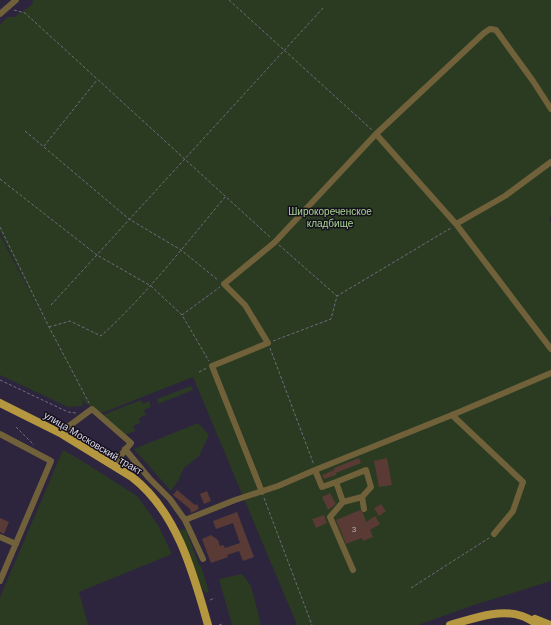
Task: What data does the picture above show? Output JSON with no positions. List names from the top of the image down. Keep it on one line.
{"streets":{"main road":["улица Московский тракт"]},"parks":["Широкореченское кладбище"],"house_numbers":["3"]}
